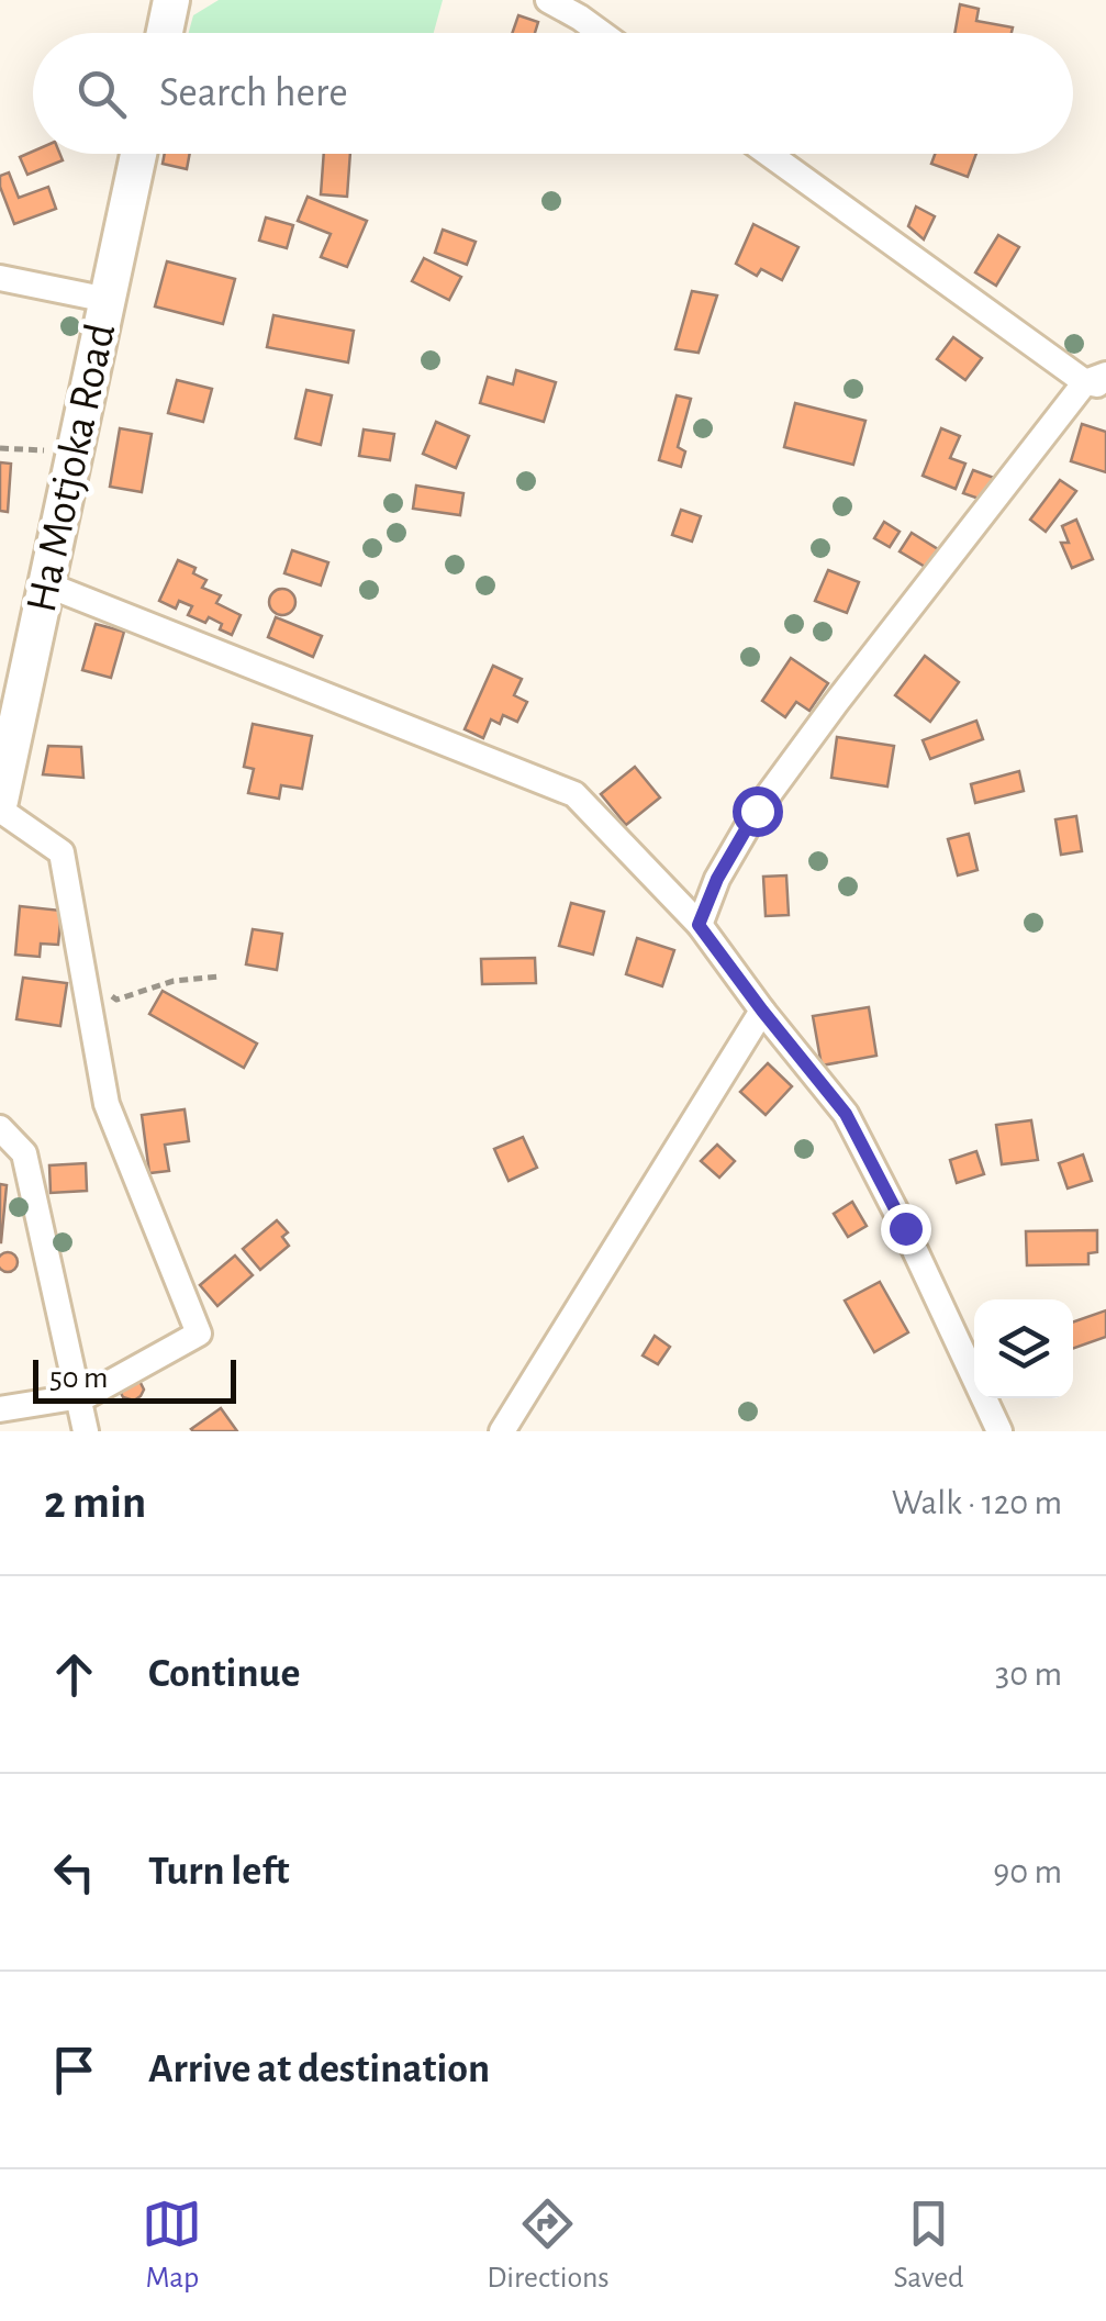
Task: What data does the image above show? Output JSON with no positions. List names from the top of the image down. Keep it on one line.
{"streets":{"street":["Ha Motjoka Road"]},"scale_bar":"50 m","page":{"search":"Search here","scale":"50 m","heading":["2 min","Walk · 120 m"],"list":[["Continue","30 m"],["Turn left","90 m"],"Arrive at destination"],"nav":["Map","Directions","Saved"]}}
